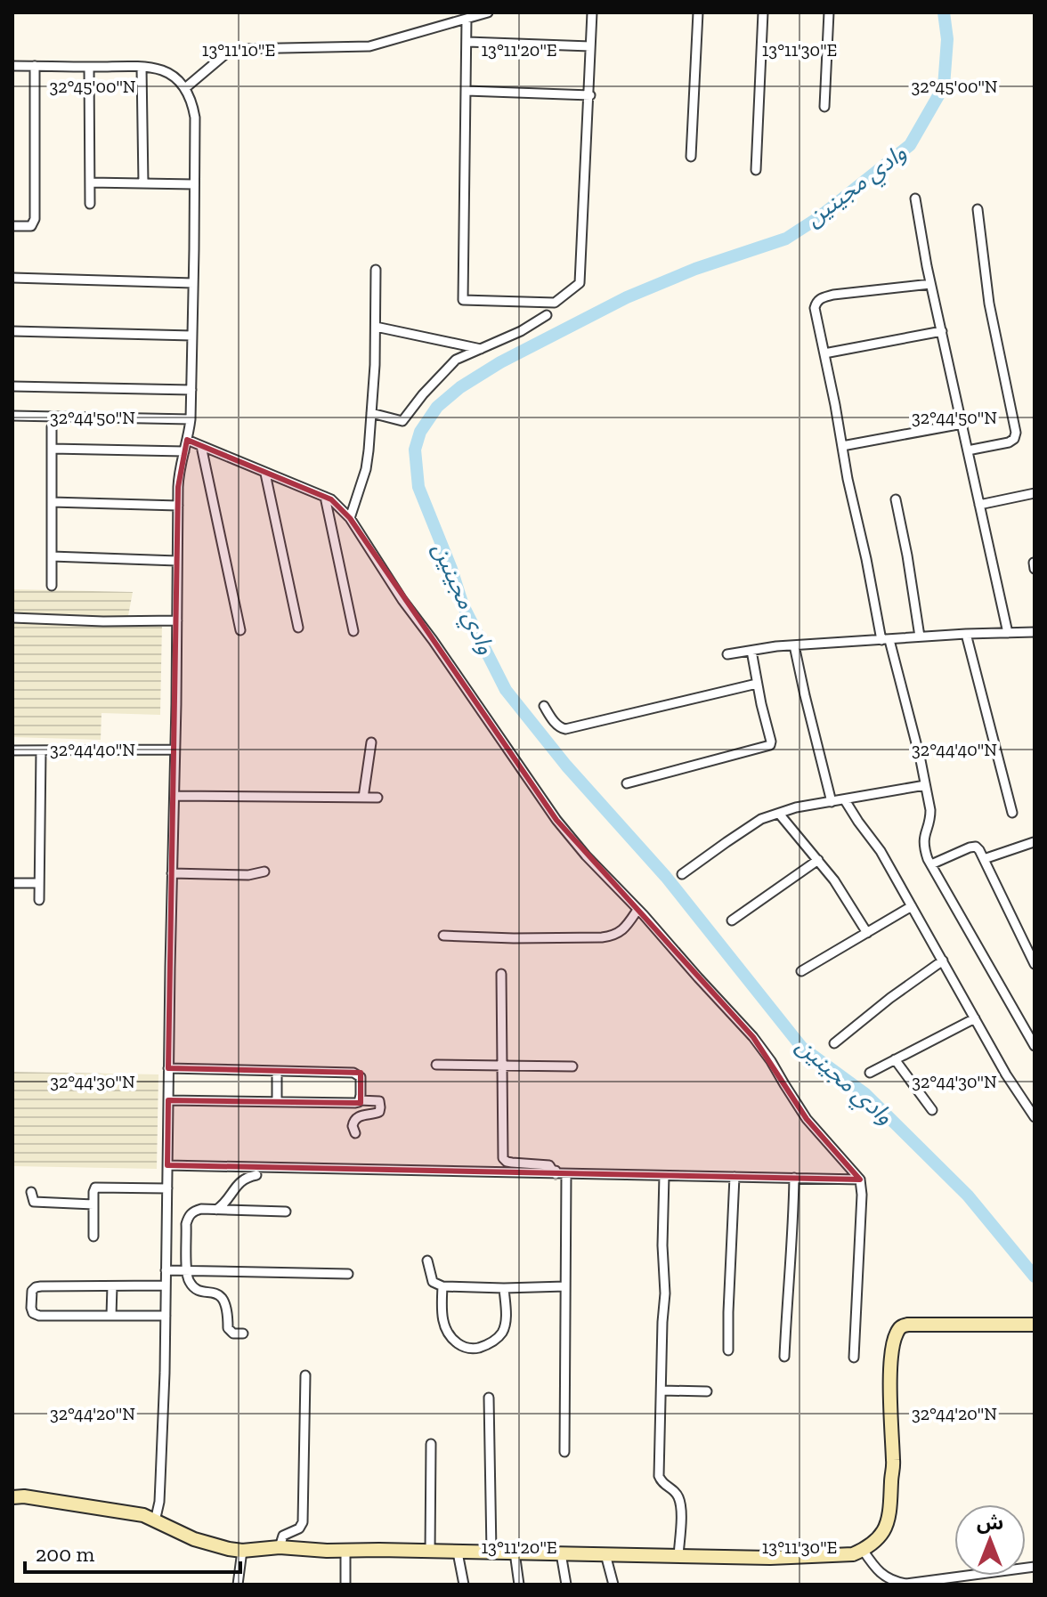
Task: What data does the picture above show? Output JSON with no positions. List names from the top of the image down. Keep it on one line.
{"water":["وادي مجينين"],"scale_bar":"200 m","north":"top","coordinates":["13°11'10\"E","13°11'20\"E","13°11'30\"E","32°45'00\"N","32°44'50\"N","32°44'40\"N","32°44'30\"N","32°44'20\"N"]}
